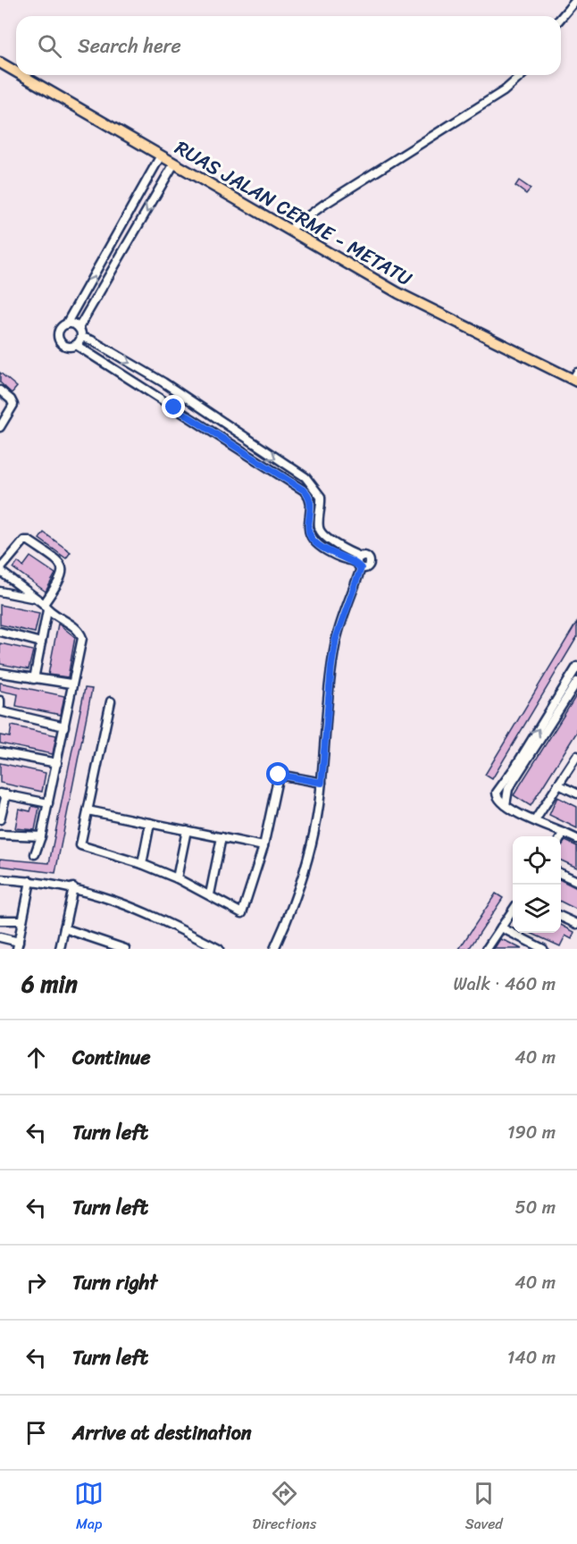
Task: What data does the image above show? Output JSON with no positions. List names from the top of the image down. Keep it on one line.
{"streets":{"main road":["RUAS JALAN CERME - METATU"]},"page":{"search":"Search here","heading":["6 min","Walk · 460 m"],"list":[["Continue","40 m"],["Turn left","190 m"],["Turn left","50 m"],["Turn right","40 m"],["Turn left","140 m"],"Arrive at destination"],"nav":["Map","Directions","Saved"]}}
